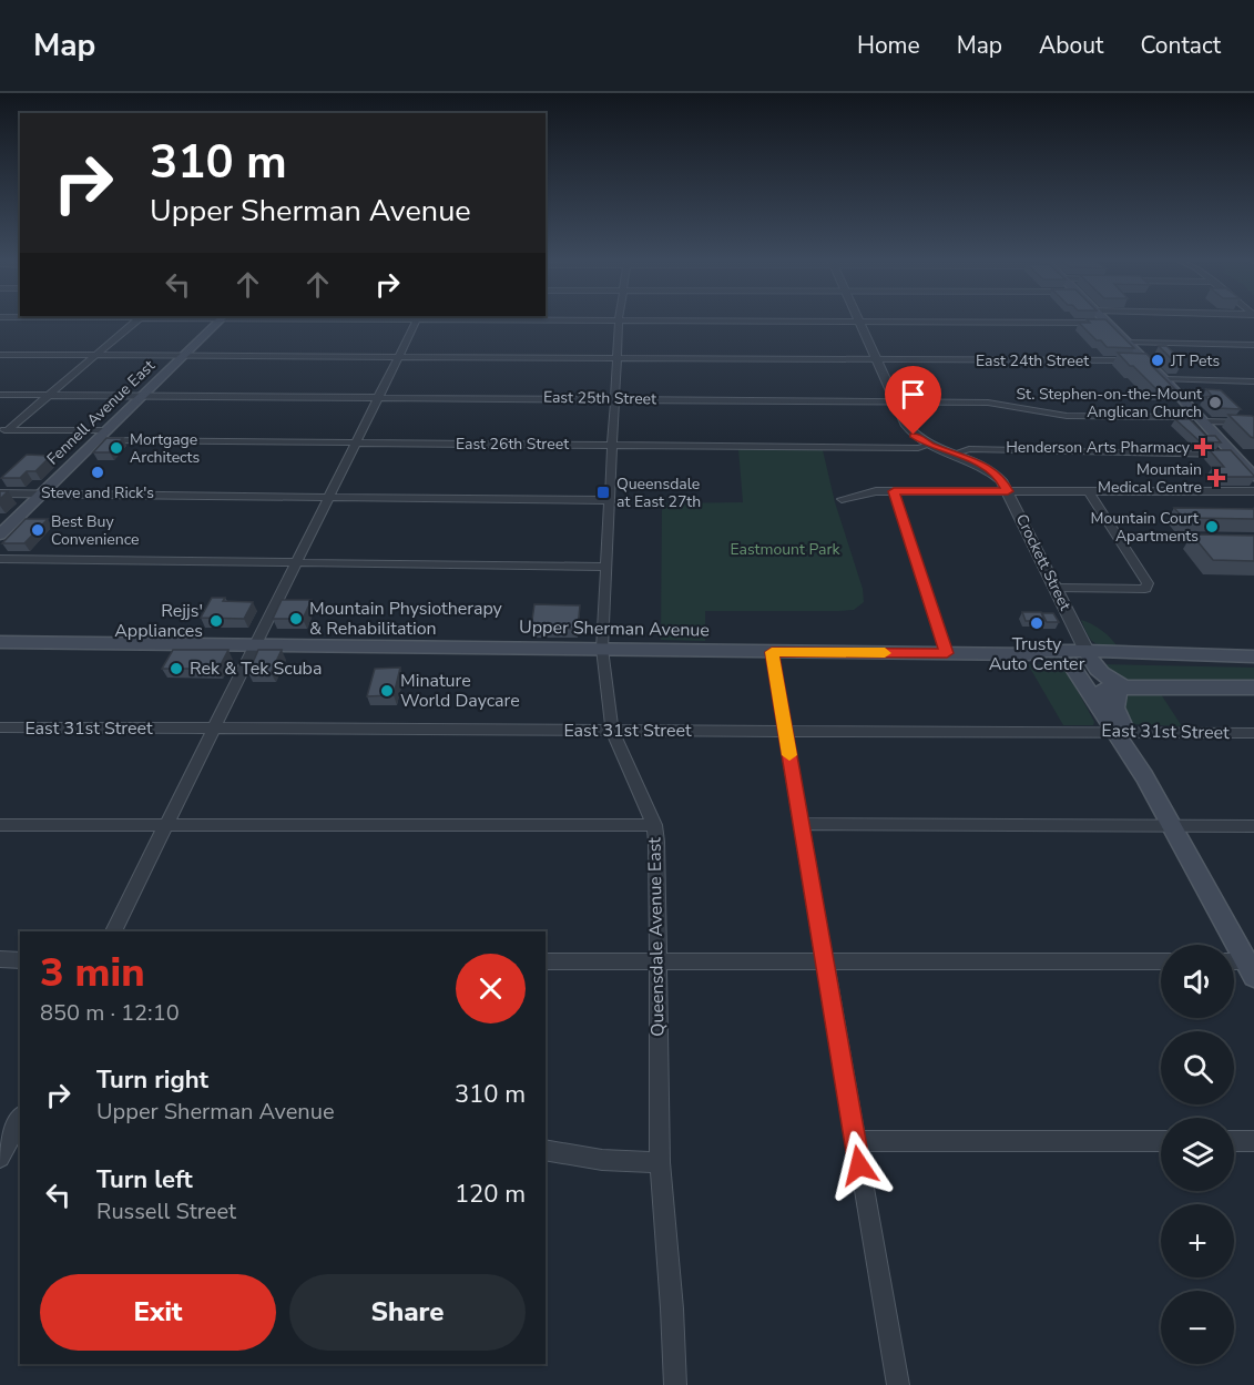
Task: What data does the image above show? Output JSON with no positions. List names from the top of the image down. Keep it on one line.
{"streets":{"main road":["Fennell Avenue East","Upper Sherman Avenue"],"street":["East 24th Street","East 25th Street","East 26th Street","Crockett Street","East 31st Street","Queensdale Avenue East"]},"crossings":[["East 24th Street","Fennell Avenue East"],["East 24th Street","Crockett Street"],["East 24th Street","Queensdale Avenue East"],["East 25th Street","Fennell Avenue East"],["East 25th Street","Crockett Street"],["East 25th Street","Queensdale Avenue East"],["Fennell Avenue East","East 26th Street"],["East 26th Street","Crockett Street"],["East 26th Street","Queensdale Avenue East"],["Crockett Street","Upper Sherman Avenue"],["Upper Sherman Avenue","Queensdale Avenue East"],["East 31st Street","Queensdale Avenue East"]],"parks":["Eastmount Park"],"places":{"other":["JT Pets","St. Stephen-on-the-Mount Anglican Church","Mortgage Architects","Steve and Rick's","Mountain Court Apartments","Best Buy Convenience","Mountain Physiotherapy & Rehabilitation","Rejjs' Appliances","Trusty Auto Center","Rek & Tek Scuba","Minature World Daycare"],"health":["Henderson Arts Pharmacy","Mountain Medical Centre"],"transit":["Queensdale at East 27th"]},"page":{"header":"Map","nav":["Home","Map","About","Contact"],"turn":["310 m","Upper Sherman Avenue"],"heading":["3 min","850 m · 12:10"],"map_buttons":["+","−"],"list":[{"name":"Turn right","note":"Upper Sherman Avenue","value":"310 m"},{"name":"Turn left","note":"Russell Street","value":"120 m"}],"buttons":["Exit","Share"]}}
